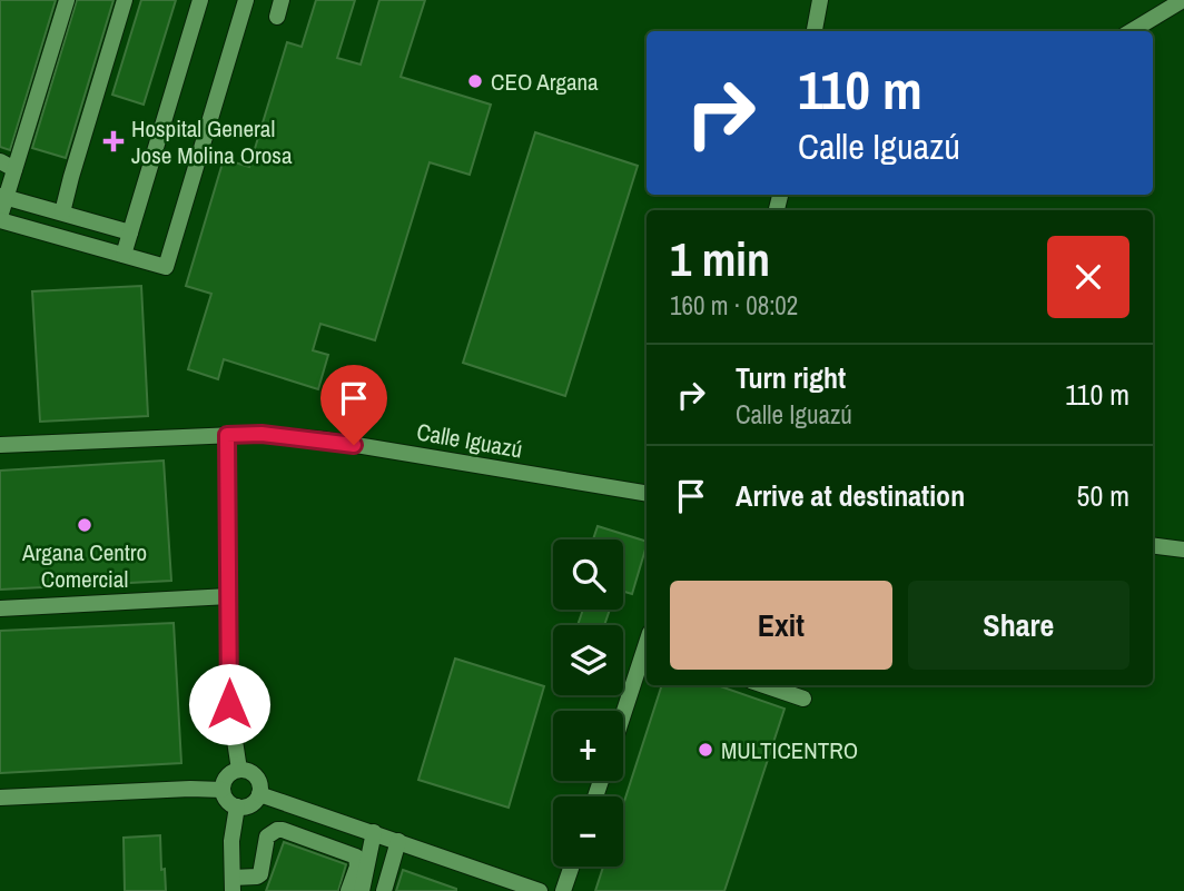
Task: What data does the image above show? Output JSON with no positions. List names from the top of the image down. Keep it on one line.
{"streets":{"street":["Calle Iguazú"]},"places":{"other":["CEO Argana","Argana Centro Comercial","MULTICENTRO"],"health":["Hospital General Jose Molina Orosa"]},"page":{"turn":["110 m","Calle Iguazú"],"heading":["1 min","160 m · 08:02"],"list":[{"name":"Turn right","note":"Calle Iguazú","value":"110 m"},{"name":"Arrive at destination","value":"50 m"}],"map_buttons":["+","−"],"buttons":["Exit","Share"]}}
